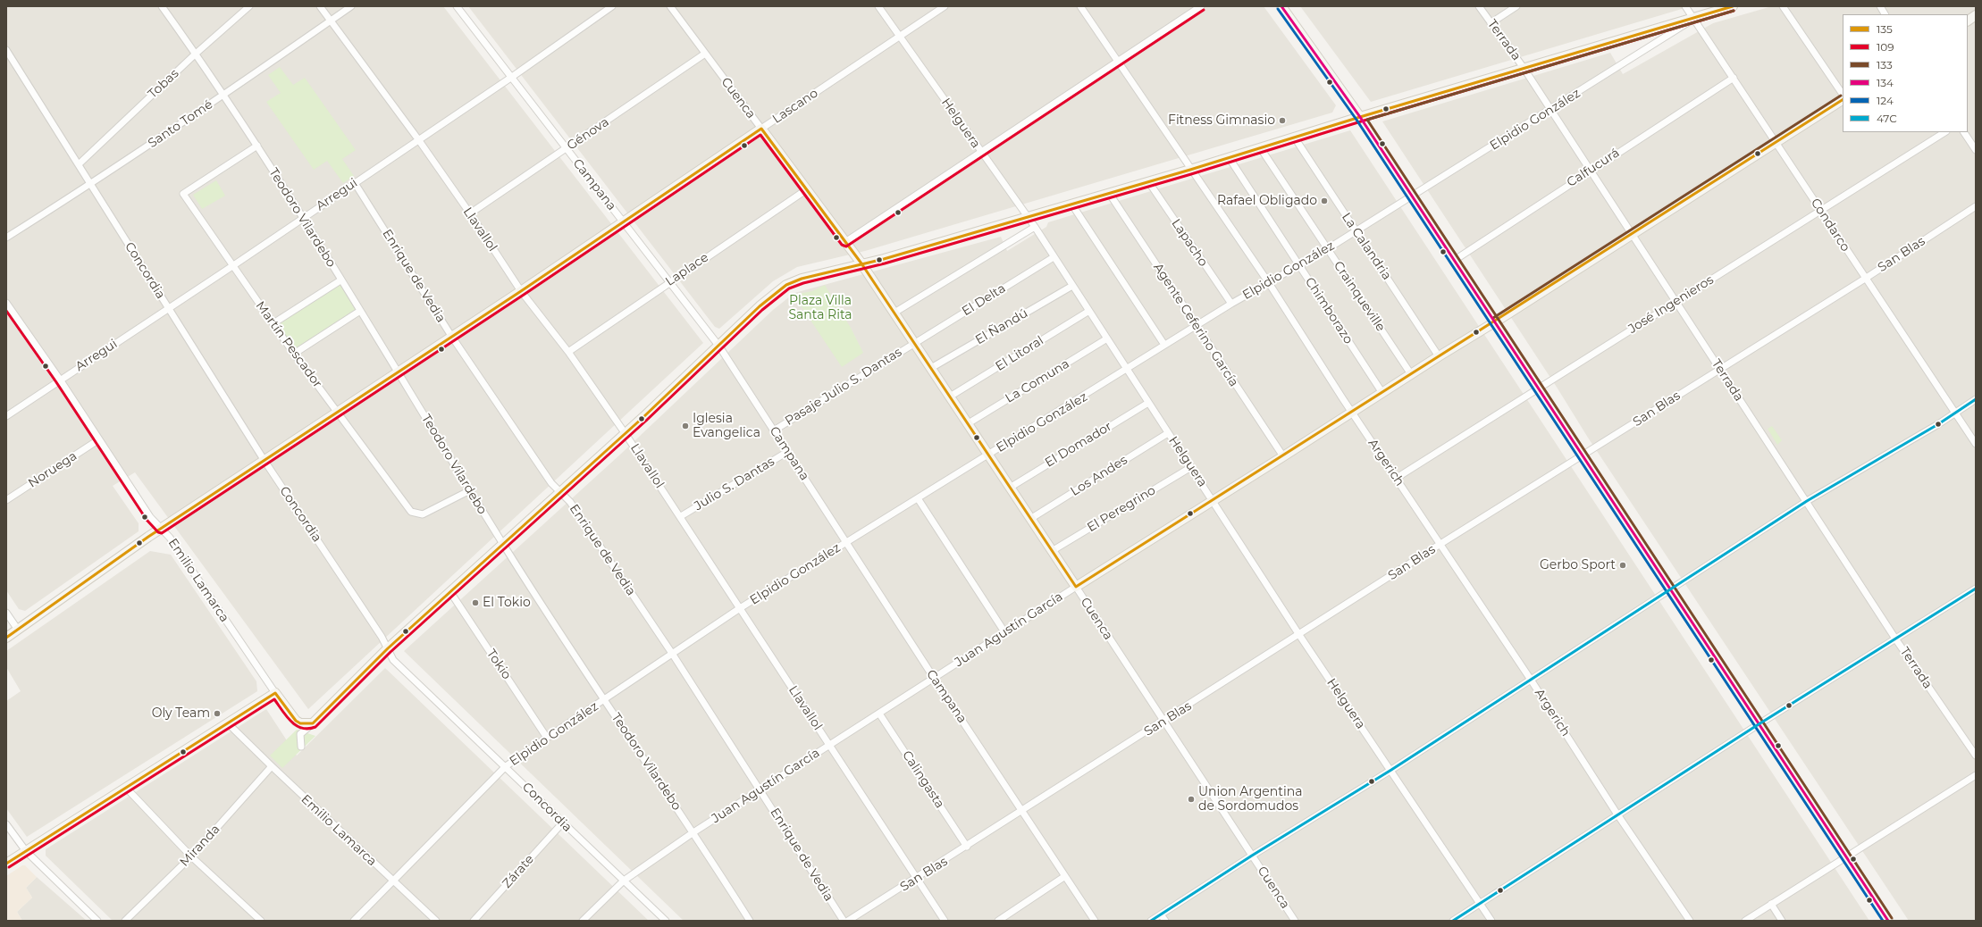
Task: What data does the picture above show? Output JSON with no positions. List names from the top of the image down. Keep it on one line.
{"streets":{"street":["Terrada","Tobas","Cuenca","Lascano","Elpidio González","Helguera","Santo Tomé","Génova","Calfucurá","Campana","Arregui","Teodoro Vilardebo","Condarco","Llavallol","Lapacho","La Calandria","San Blas","Laplace","Concordia","Enrique de Vedia","Crainqueville","El Delta","José Ingenieros","Chimborazo","Agente Ceferino García","El Ñandú","Martín Pescador","El Litoral","La Comuna","Pasaje Julio S. Dantas","El Domador","Argerich","Noruega","Los Andes","Julio S. Dantas","El Peregrino","Emilio Lamarca","Juan Agustín García","Tokio","Calingasta","Miranda","Zárate"]},"crossings":[["Terrada","Elpidio González"],["Terrada","Calfucurá"],["Terrada","San Blas"],["Terrada","José Ingenieros"],["Terrada","Juan Agustín García"],["Tobas","Teodoro Vilardebo"],["Tobas","Concordia"],["Cuenca","Lascano"],["Cuenca","Elpidio González"],["Cuenca","Génova"],["Cuenca","San Blas"],["Cuenca","Laplace"],["Cuenca","El Delta"],["Cuenca","El Ñandú"],["Cuenca","El Litoral"],["Cuenca","La Comuna"],["Cuenca","Pasaje Julio S. Dantas"],["Cuenca","El Domador"],["Cuenca","Los Andes"],["Cuenca","El Peregrino"],["Cuenca","Juan Agustín García"],["Lascano","Helguera"],["Lascano","Campana"],["Lascano","Teodoro Vilardebo"],["Lascano","Llavallol"],["Lascano","Concordia"],["Lascano","Enrique de Vedia"],["Lascano","Martín Pescador"],["Lascano","Emilio Lamarca"],["Elpidio González","Helguera"],["Elpidio González","Campana"],["Elpidio González","Teodoro Vilardebo"],["Elpidio González","Condarco"],["Elpidio González","Llavallol"],["Elpidio González","Lapacho"],["Elpidio González","La Calandria"],["Elpidio González","Concordia"],["Elpidio González","Enrique de Vedia"],["Elpidio González","Crainqueville"],["Elpidio González","Chimborazo"],["Elpidio González","Agente Ceferino García"],["Elpidio González","Argerich"],["Elpidio González","Emilio Lamarca"],["Elpidio González","Tokio"],["Helguera","San Blas"],["Helguera","El Delta"],["Helguera","El Ñandú"],["Helguera","El Litoral"],["Helguera","La Comuna"],["Helguera","El Domador"],["Helguera","Los Andes"],["Helguera","El Peregrino"],["Helguera","Juan Agustín García"],["Santo Tomé","Teodoro Vilardebo"],["Santo Tomé","Llavallol"],["Santo Tomé","Concordia"],["Génova","Campana"],["Génova","Llavallol"],["Calfucurá","Condarco"],["Campana","Arregui"],["Campana","San Blas"],["Campana","Laplace"],["Campana","Pasaje Julio S. Dantas"],["Campana","Julio S. Dantas"],["Campana","Juan Agustín García"],["Arregui","Teodoro Vilardebo"],["Arregui","Llavallol"],["Arregui","Concordia"],["Arregui","Enrique de Vedia"],["Arregui","Martín Pescador"],["Arregui","Emilio Lamarca"],["Teodoro Vilardebo","Martín Pescador"],["Teodoro Vilardebo","Juan Agustín García"],["Condarco","San Blas"],["Condarco","José Ingenieros"],["Condarco","Juan Agustín García"],["Llavallol","San Blas"],["Llavallol","Laplace"],["Llavallol","Julio S. Dantas"],["Llavallol","Juan Agustín García"],["La Calandria","Juan Agustín García"],["San Blas","Argerich"],["San Blas","Calingasta"],["Concordia","Juan Agustín García"],["Concordia","Zárate"],["Enrique de Vedia","Juan Agustín García"],["Crainqueville","Juan Agustín García"],["El Delta","Pasaje Julio S. Dantas"],["José Ingenieros","Argerich"],["Chimborazo","Juan Agustín García"],["Agente Ceferino García","Juan Agustín García"],["Argerich","Juan Agustín García"],["Noruega","Emilio Lamarca"],["Emilio Lamarca","Miranda"],["Juan Agustín García","Calingasta"]],"parks":["Plaza Villa Santa Rita"],"places":["Fitness Gimnasio","Rafael Obligado","Iglesia Evangelica","Gerbo Sport","El Tokio","Oly Team","Union Argentina de Sordomudos"],"lines":["transit line 135","transit line 134","transit line 124","transit line 109","transit line 133","transit line 47C"],"legend":["135","109","133","134","124","47C"]}
